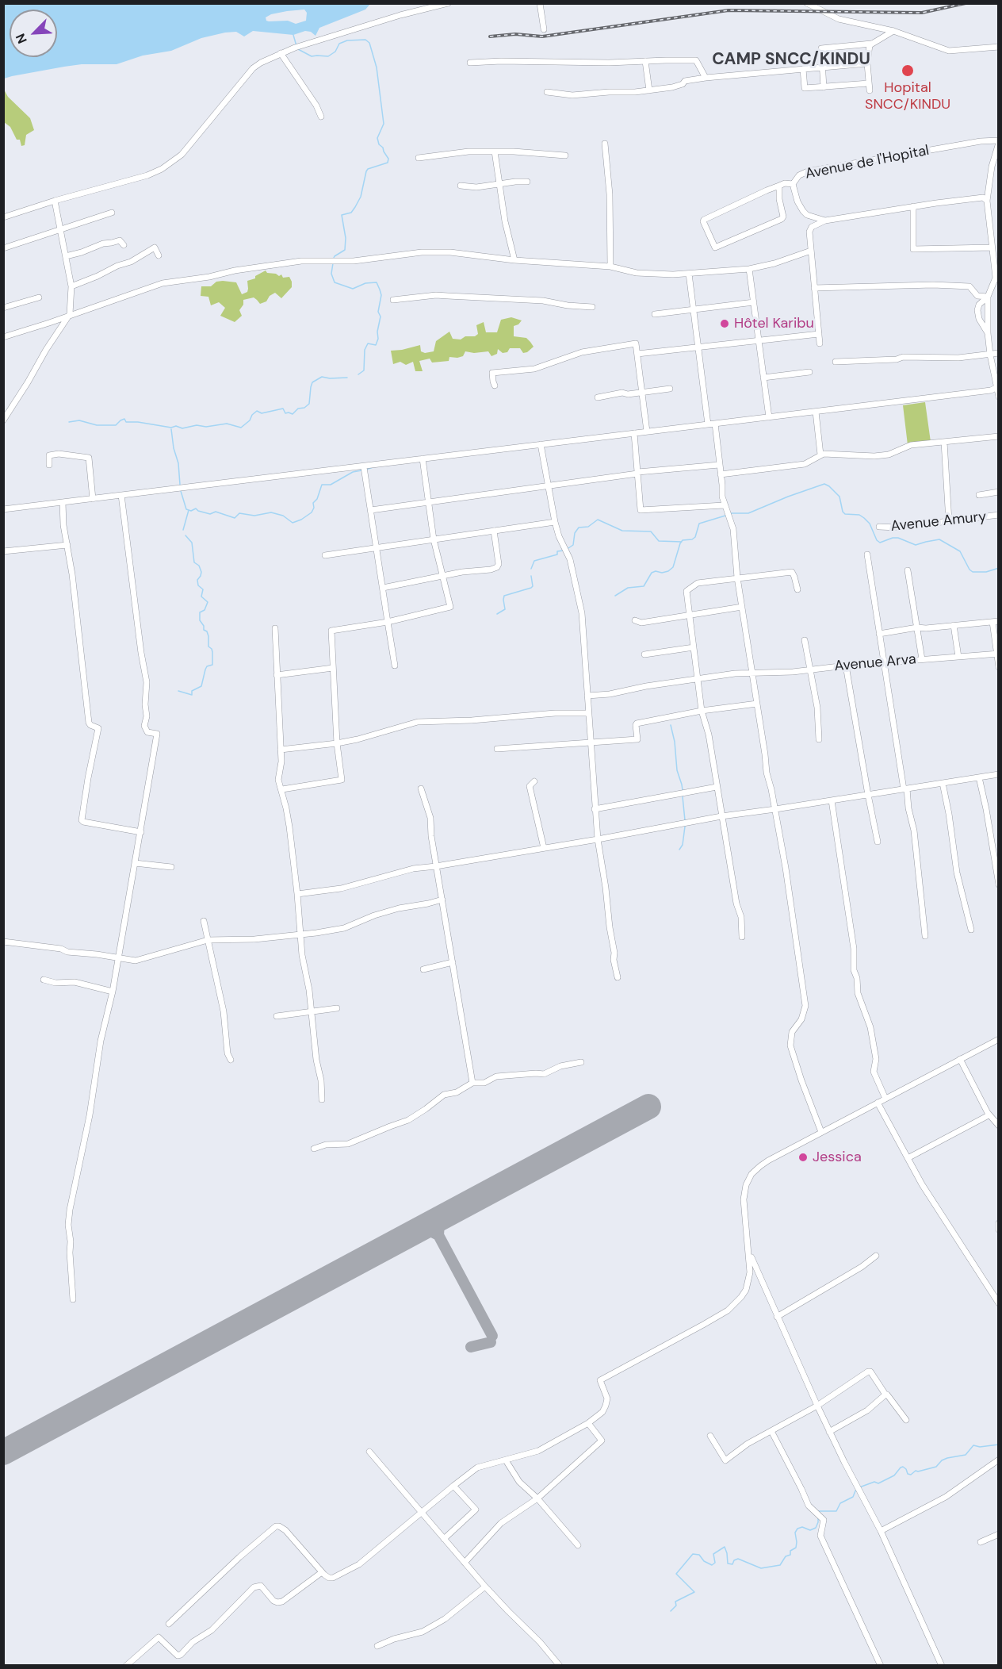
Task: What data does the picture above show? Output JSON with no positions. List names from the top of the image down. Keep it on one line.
{"streets":{"street":["Avenue de l'Hopital","Avenue Amury","Avenue Arva"]},"districts":["CAMP SNCC/KINDU"],"places":["Hopital SNCC/KINDU","Hôtel Karibu","Jessica"],"north":"bottom left"}
